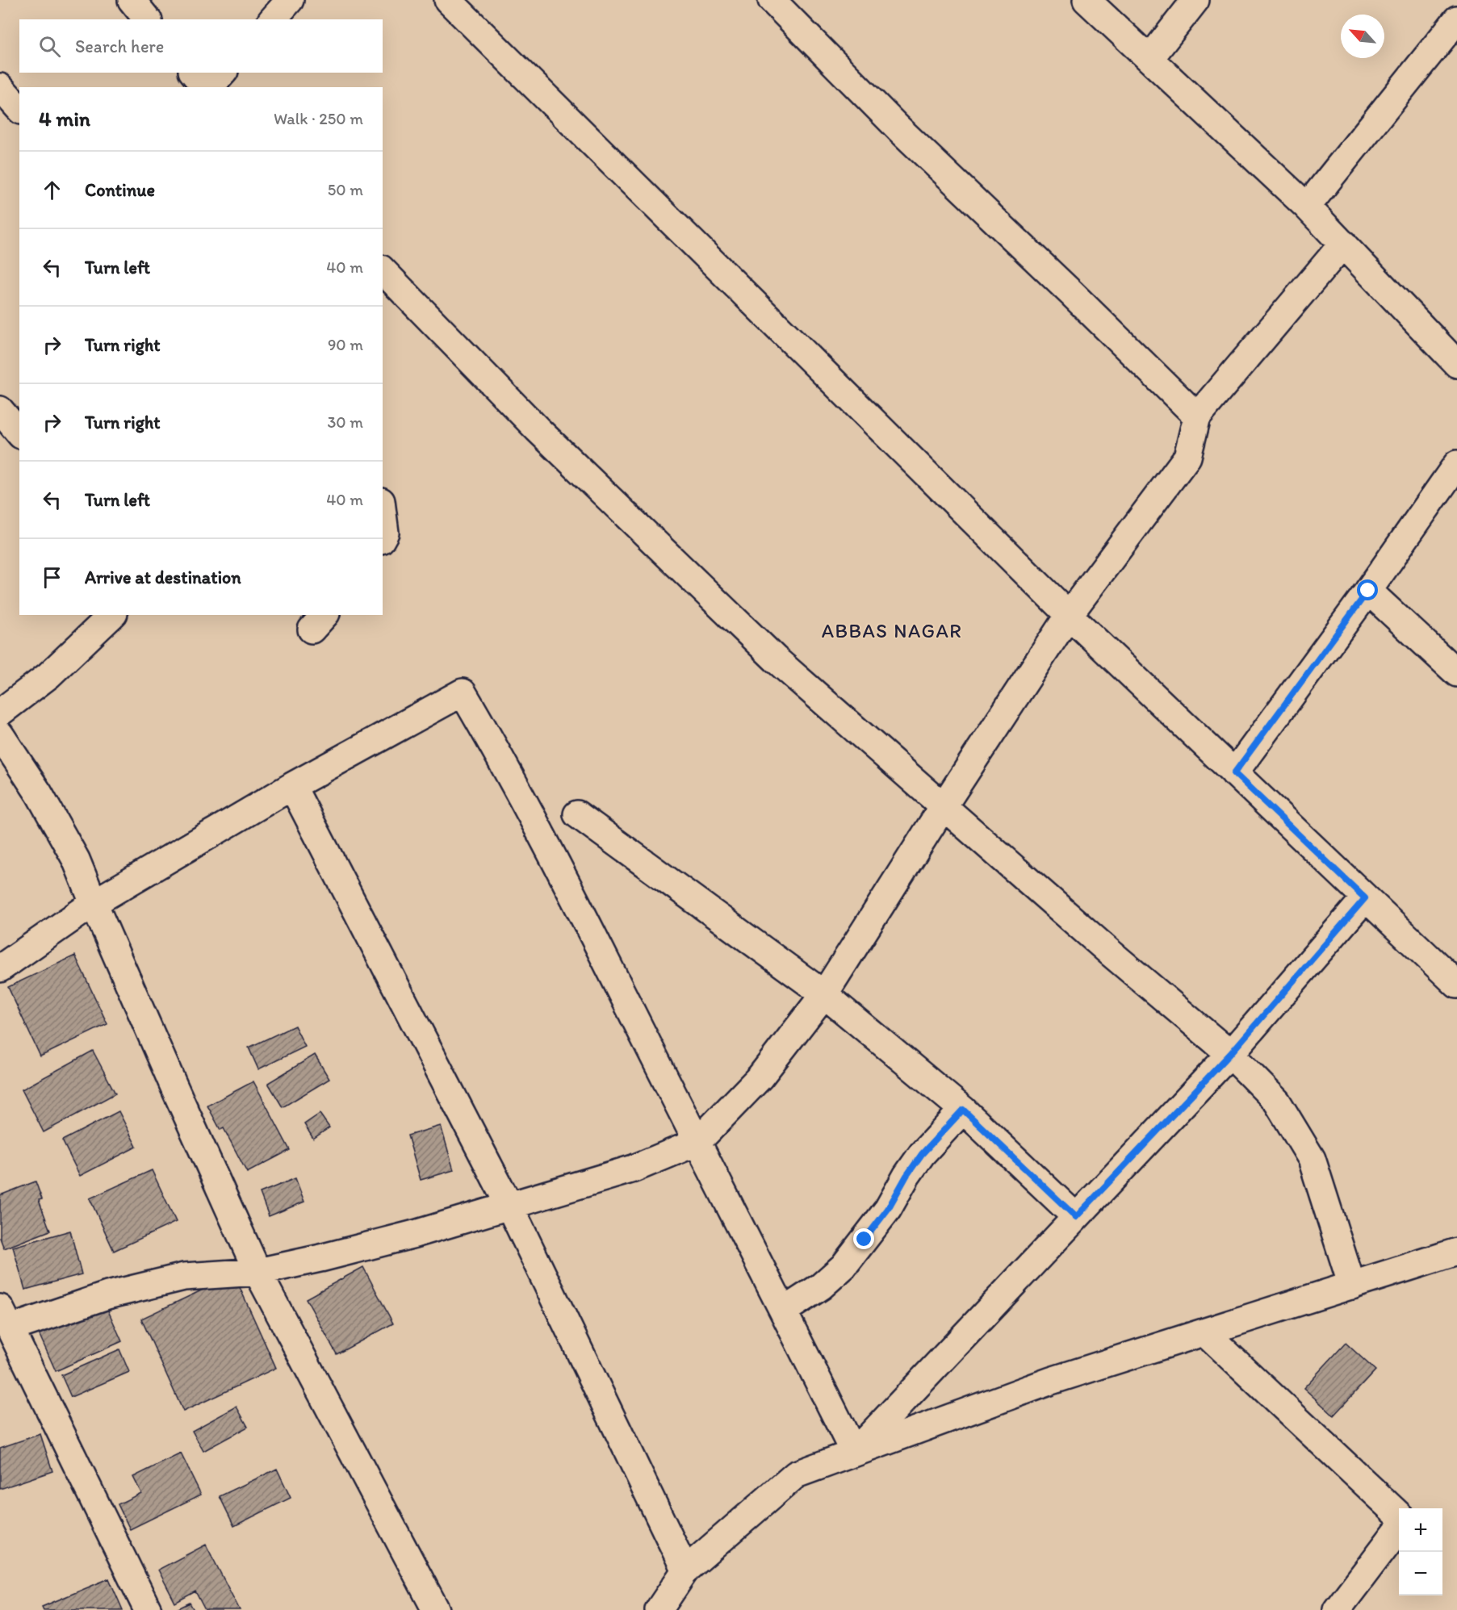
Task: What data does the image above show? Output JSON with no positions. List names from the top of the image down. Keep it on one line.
{"districts":["ABBAS NAGAR"],"north":"top left","page":{"search":"Search here","heading":["4 min","Walk · 250 m"],"list":[["Continue","50 m"],["Turn left","40 m"],["Turn right","90 m"],["Turn right","30 m"],["Turn left","40 m"],"Arrive at destination"],"map_buttons":["+","−"]}}
